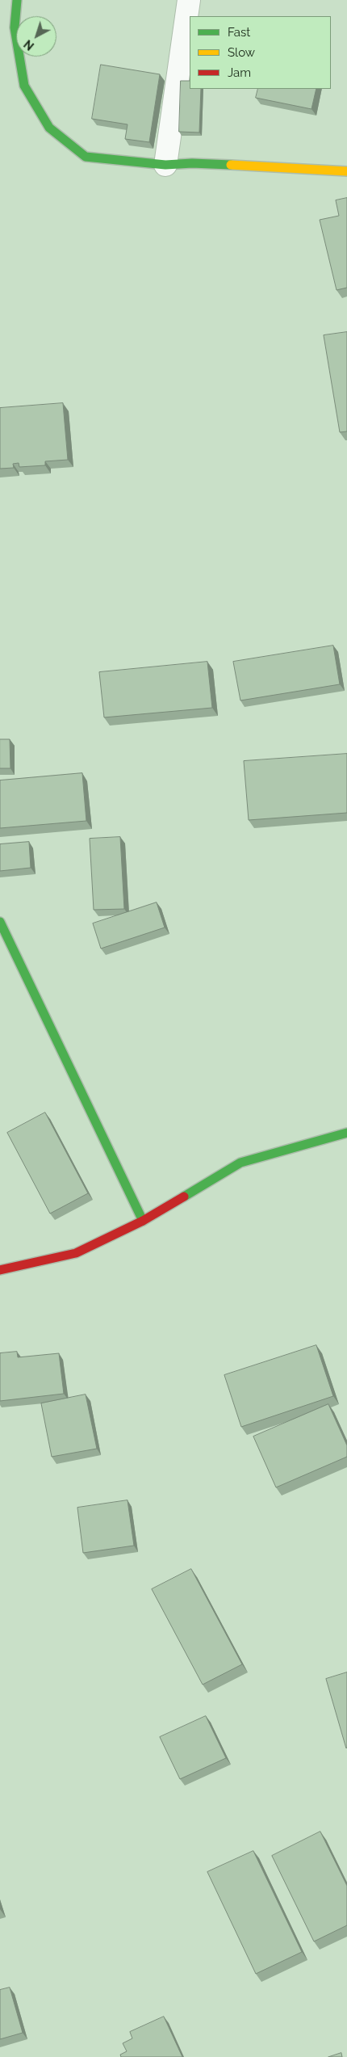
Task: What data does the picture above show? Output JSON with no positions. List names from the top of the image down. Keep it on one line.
{"legend":["Fast","Slow","Jam"],"north":"bottom left"}
